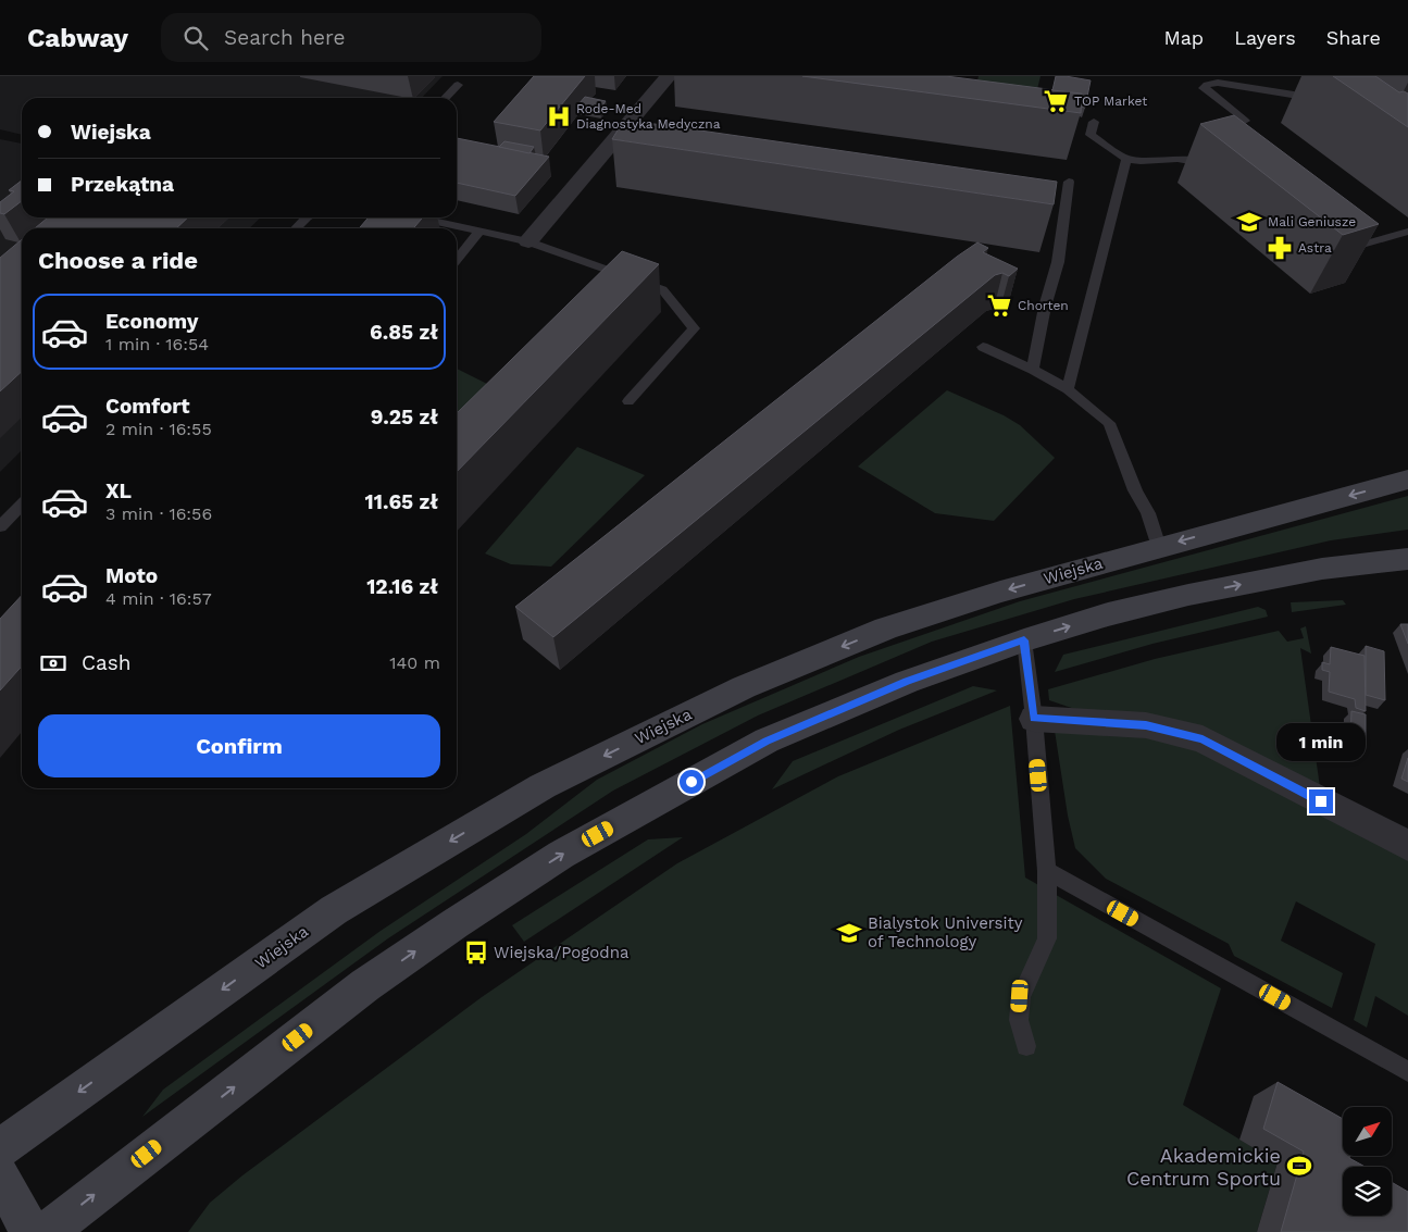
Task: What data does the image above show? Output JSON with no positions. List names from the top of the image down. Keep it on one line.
{"streets":{"main road":["Wiejska"]},"places":{"supermarket":["TOP Market","Chorten"],"hospital":["Rode-Med Diagnostyka Medyczna"],"school or university":["Mali Geniusze","Bialystok University of Technology"],"pharmacy":["Astra"],"bus stop":["Wiejska/Pogodna"],"sports":["Akademickie Centrum Sportu"]},"north":"top right","page":{"header":"Cabway","search":"Search here","nav":["Map","Layers","Share"],"banner":["Wiejska","Przekątna"],"heading":"Choose a ride","list":[{"name":"Economy","note":"1 min · 16:54","value":"6.85 zł"},{"name":"Comfort","note":"2 min · 16:55","value":"9.25 zł"},{"name":"XL","note":"3 min · 16:56","value":"11.65 zł"},{"name":"Moto","note":"4 min · 16:57","value":"12.16 zł"}],"pay":["Cash","140 m"],"buttons":"Confirm","bubble":"1 min"}}
